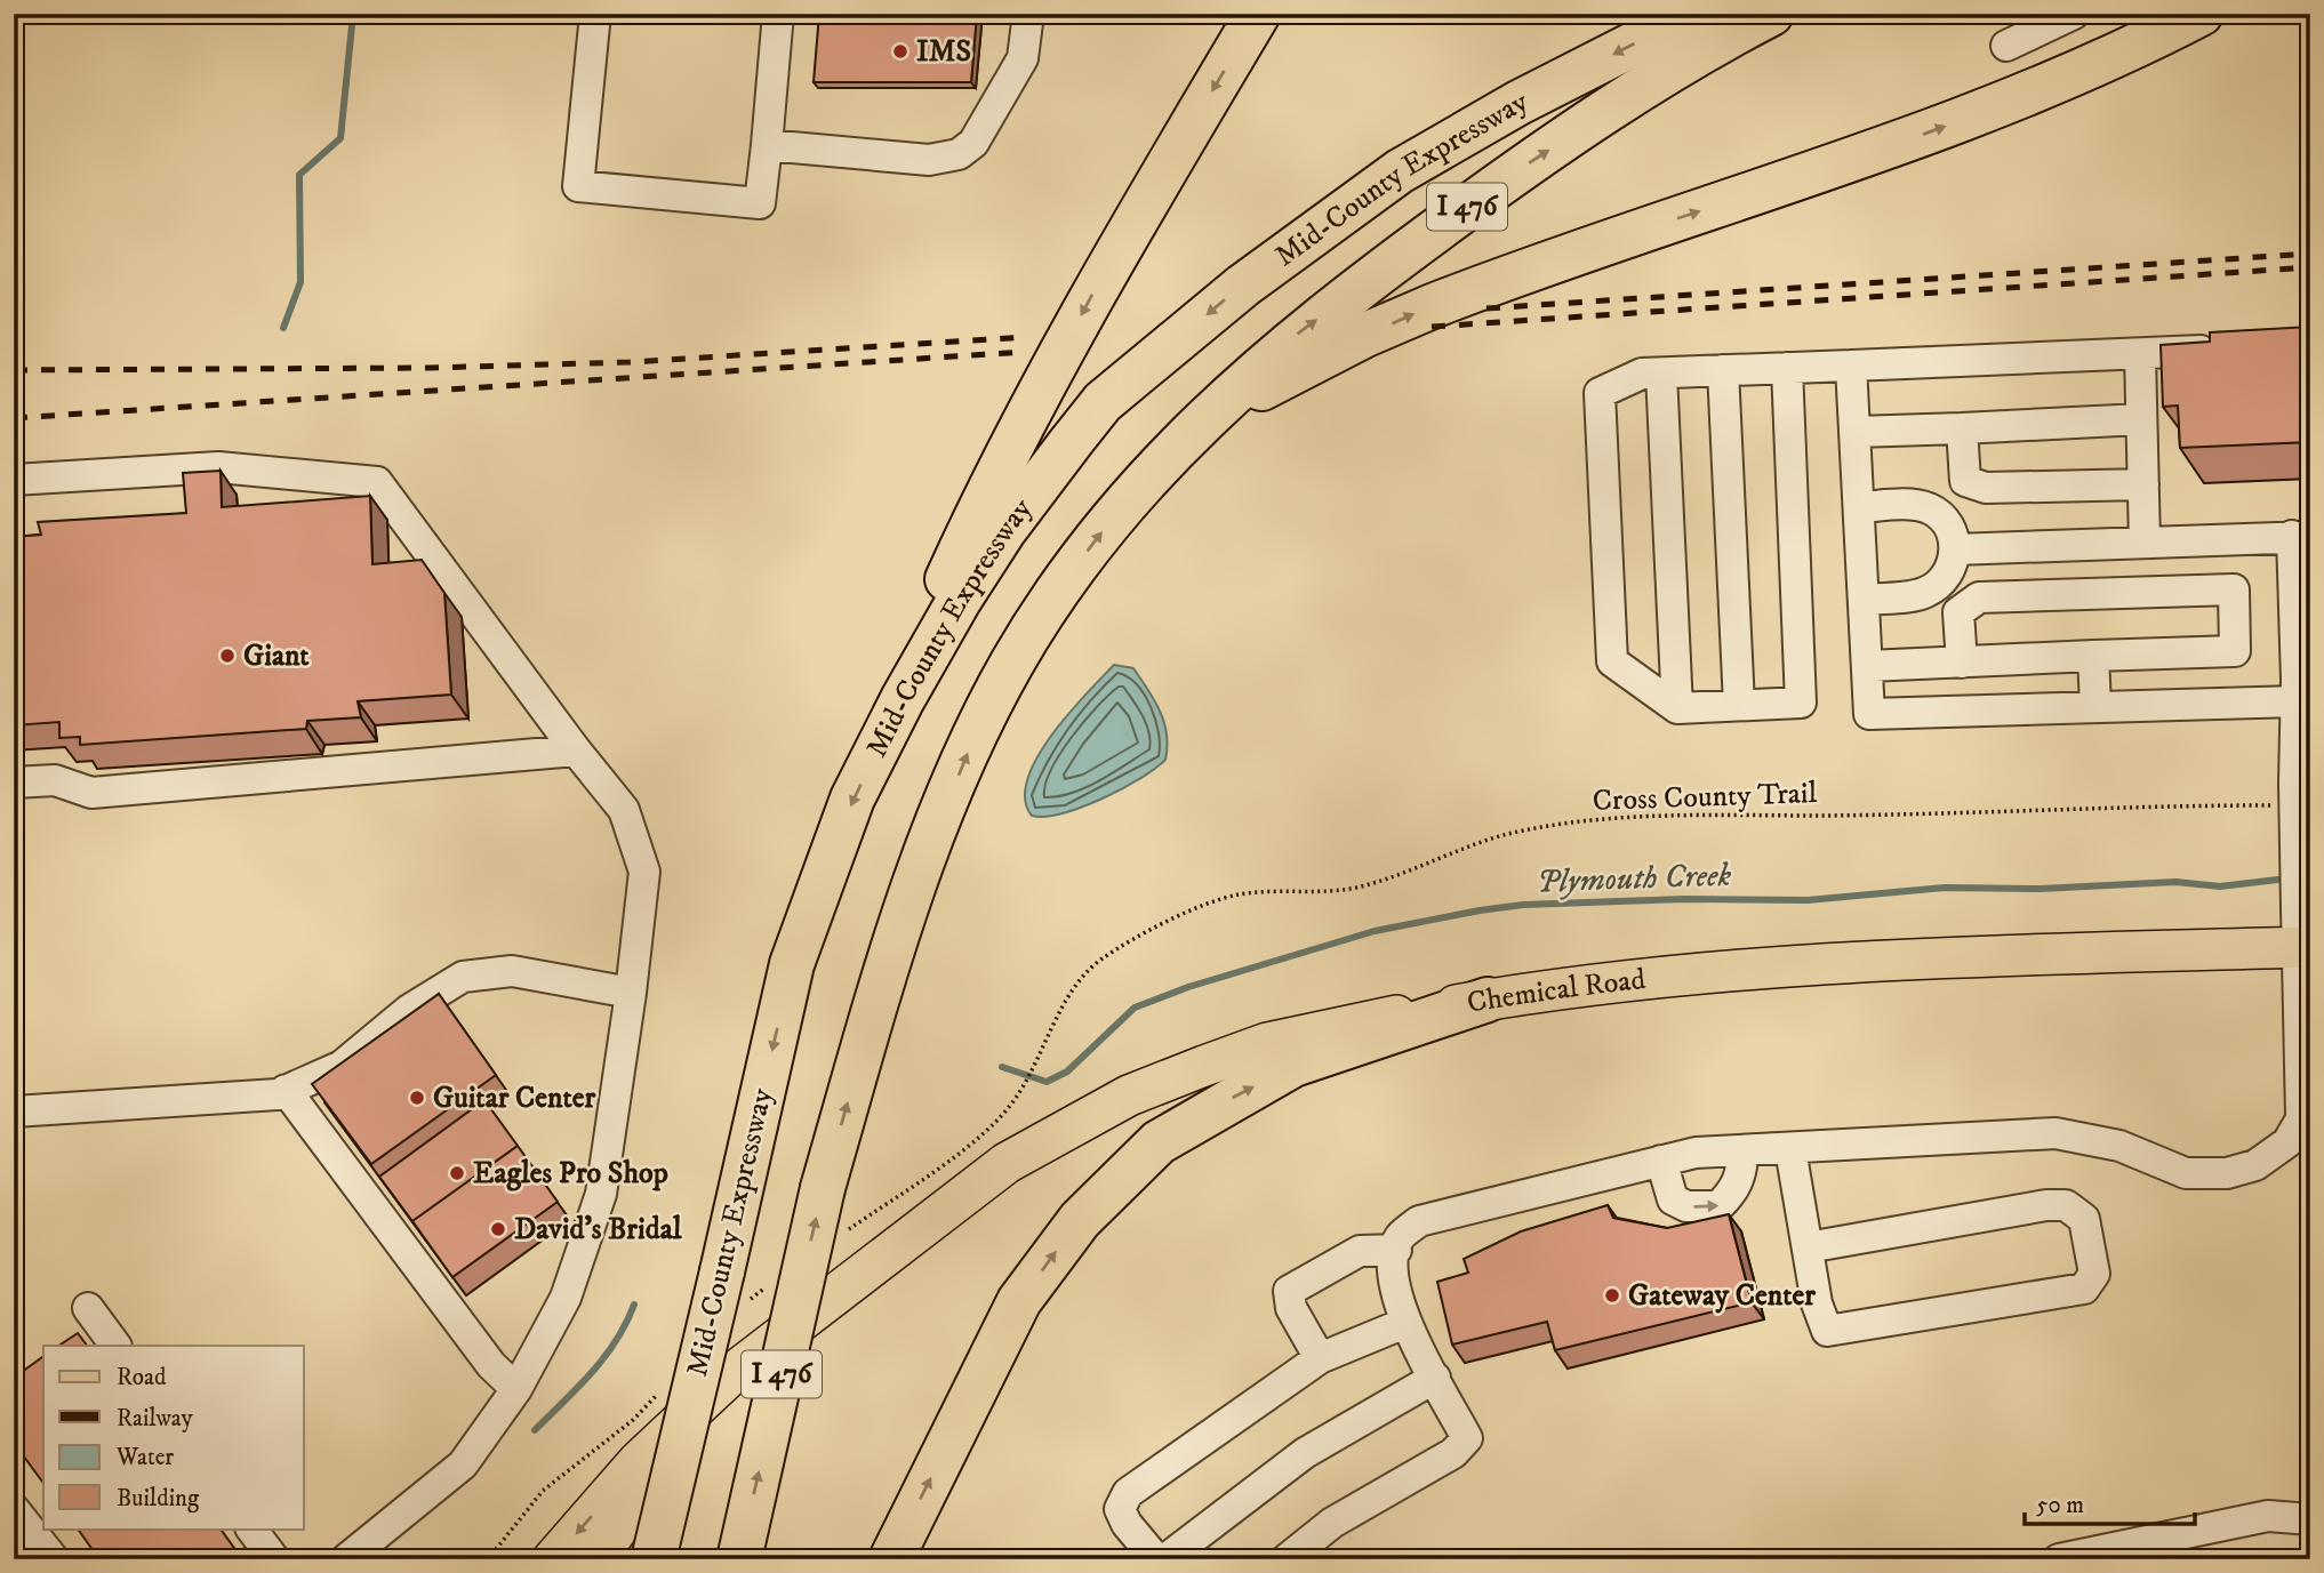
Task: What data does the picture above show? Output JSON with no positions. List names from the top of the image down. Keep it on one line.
{"streets":{"highway":["Mid-County Expressway","I 476"],"main road":["Chemical Road"],"path":["Cross County Trail"]},"water":["Plymouth Creek"],"places":["IMS","Giant","Guitar Center","Eagles Pro Shop","David's Bridal","Gateway Center"],"legend":["Road","Railway","Water","Building"],"scale_bar":"50 m"}
